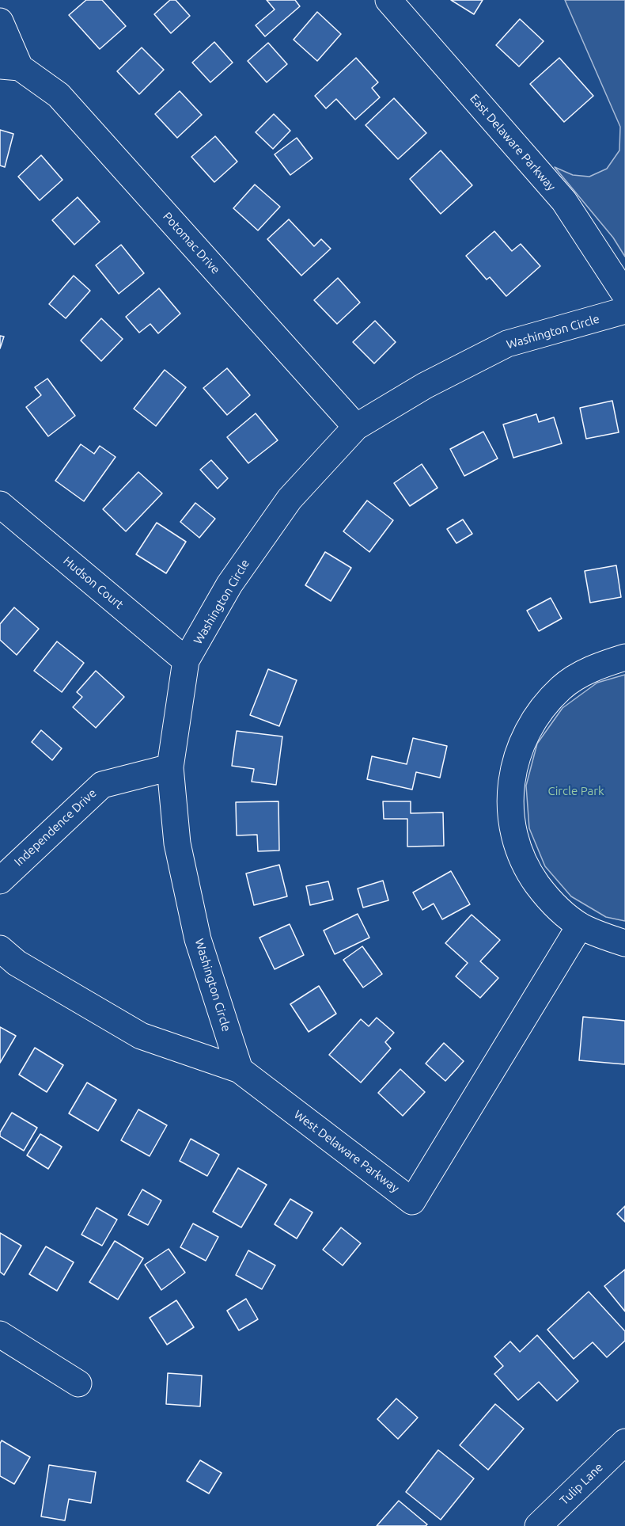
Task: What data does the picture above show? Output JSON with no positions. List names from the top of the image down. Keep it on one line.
{"streets":{"street":["East Delaware Parkway","Potomac Drive","Washington Circle","Hudson Court","Independence Drive","West Delaware Parkway","Tulip Lane"]},"crossings":[["Potomac Drive","Washington Circle"],["Washington Circle","Hudson Court"],["Washington Circle","Independence Drive"],["Washington Circle","West Delaware Parkway"]],"parks":["Circle Park"]}
